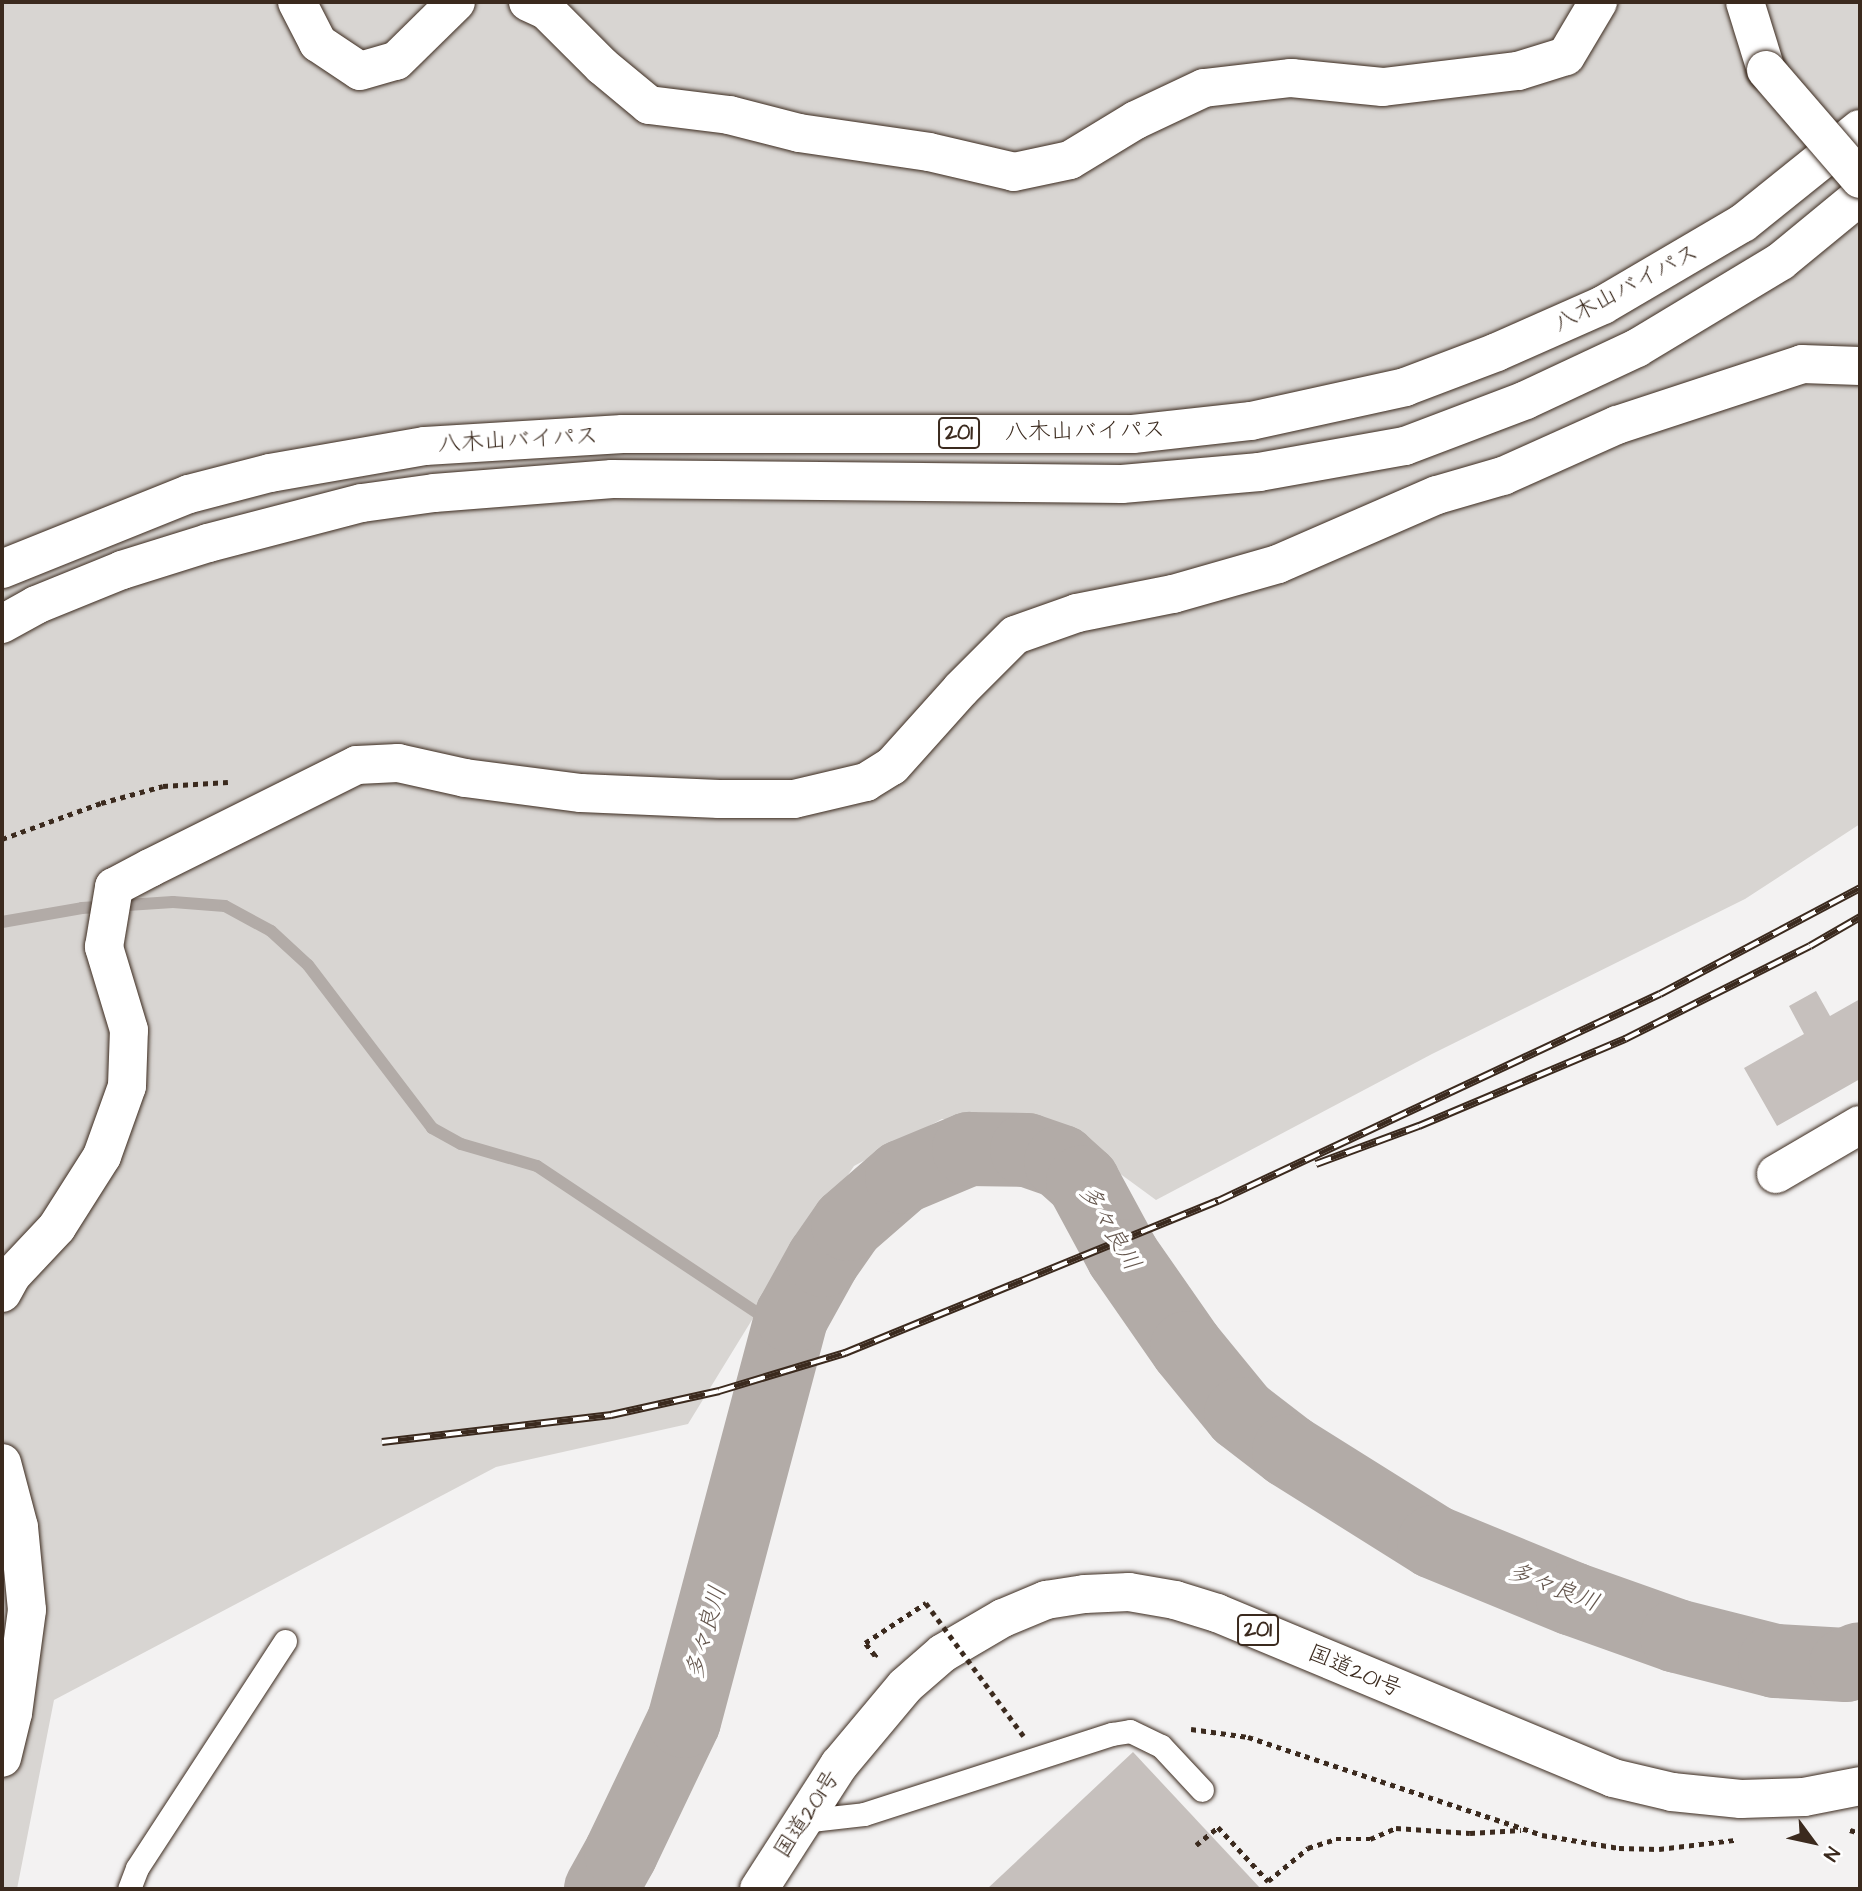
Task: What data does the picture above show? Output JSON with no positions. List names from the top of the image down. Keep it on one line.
{"streets":{"main road":["八木山バイパス","201","国道201号"]},"water":["多々良川"],"north":"bottom right"}
